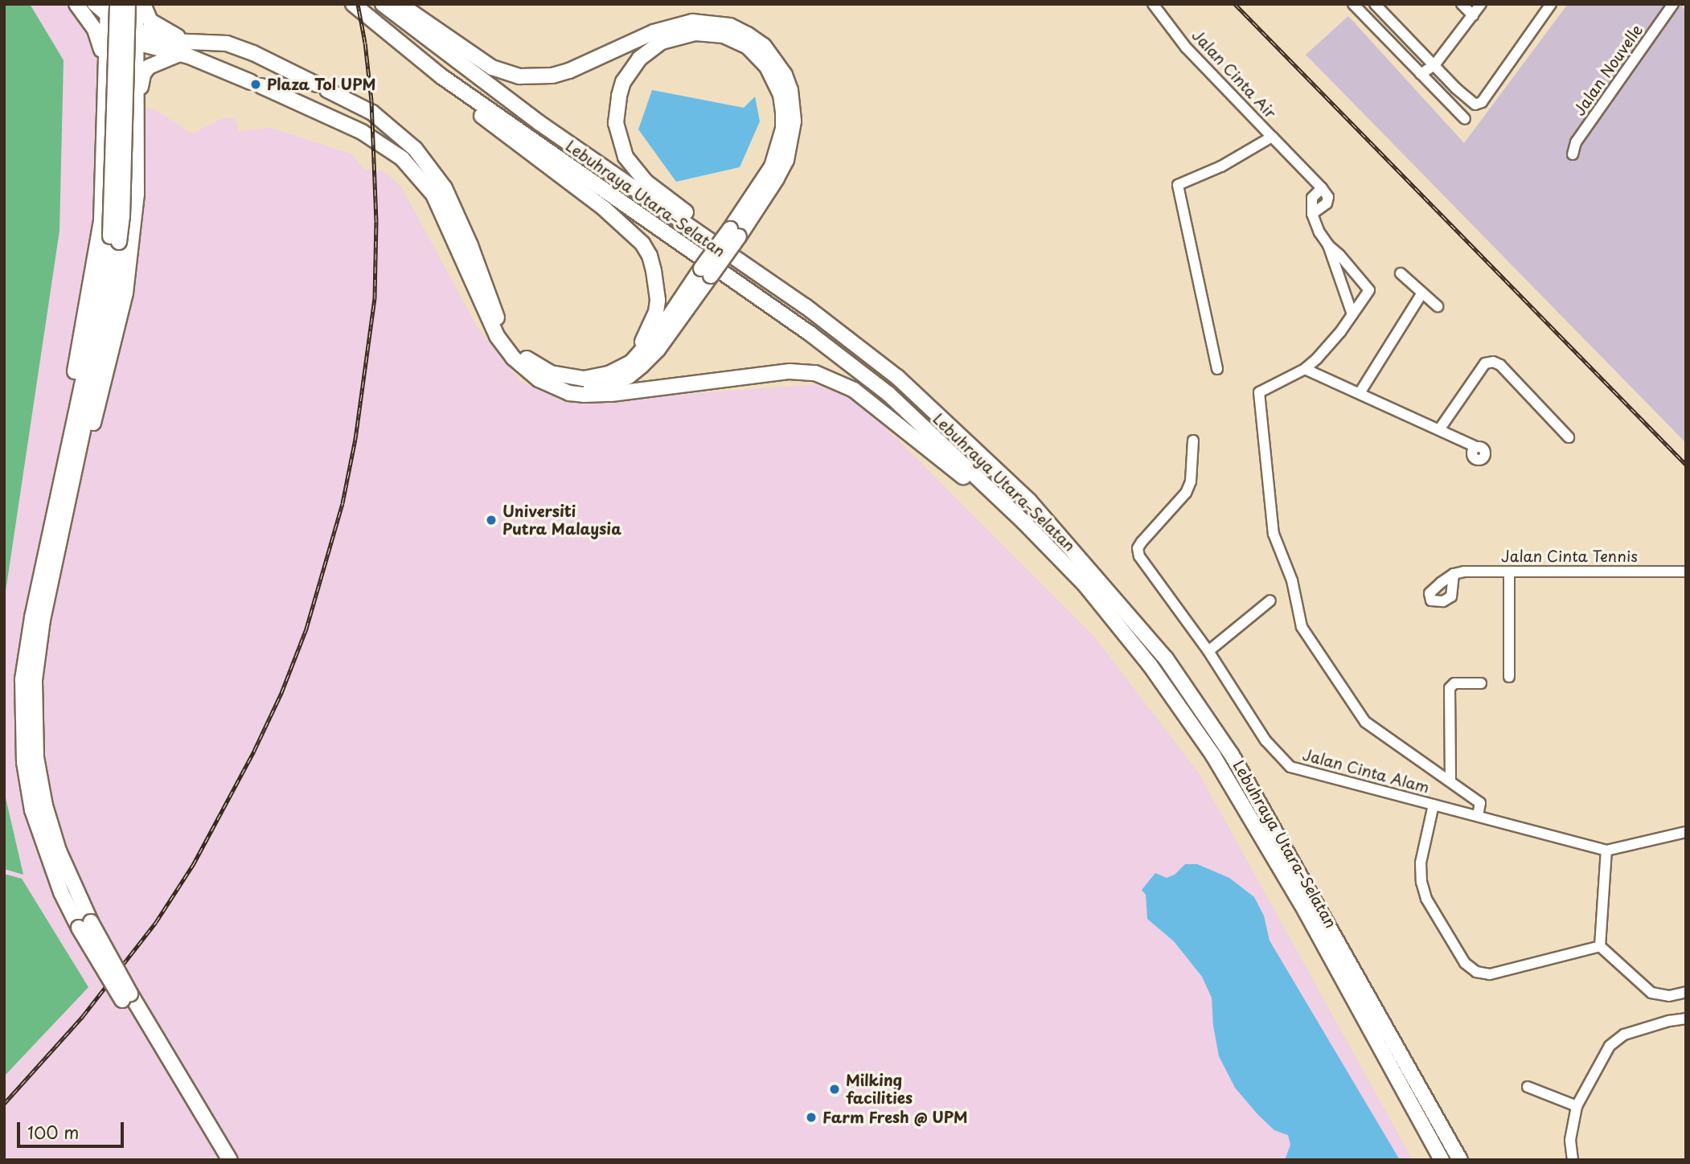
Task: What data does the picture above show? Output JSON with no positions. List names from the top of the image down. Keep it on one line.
{"streets":{"highway":["Lebuhraya Utara–Selatan"],"street":["Jalan Nouvelle","Jalan Cinta Air","Jalan Cinta Tennis","Jalan Cinta Alam"]},"places":["Plaza Tol UPM","Universiti Putra Malaysia","Milking facilities","Farm Fresh @ UPM"],"scale_bar":"100 m"}
